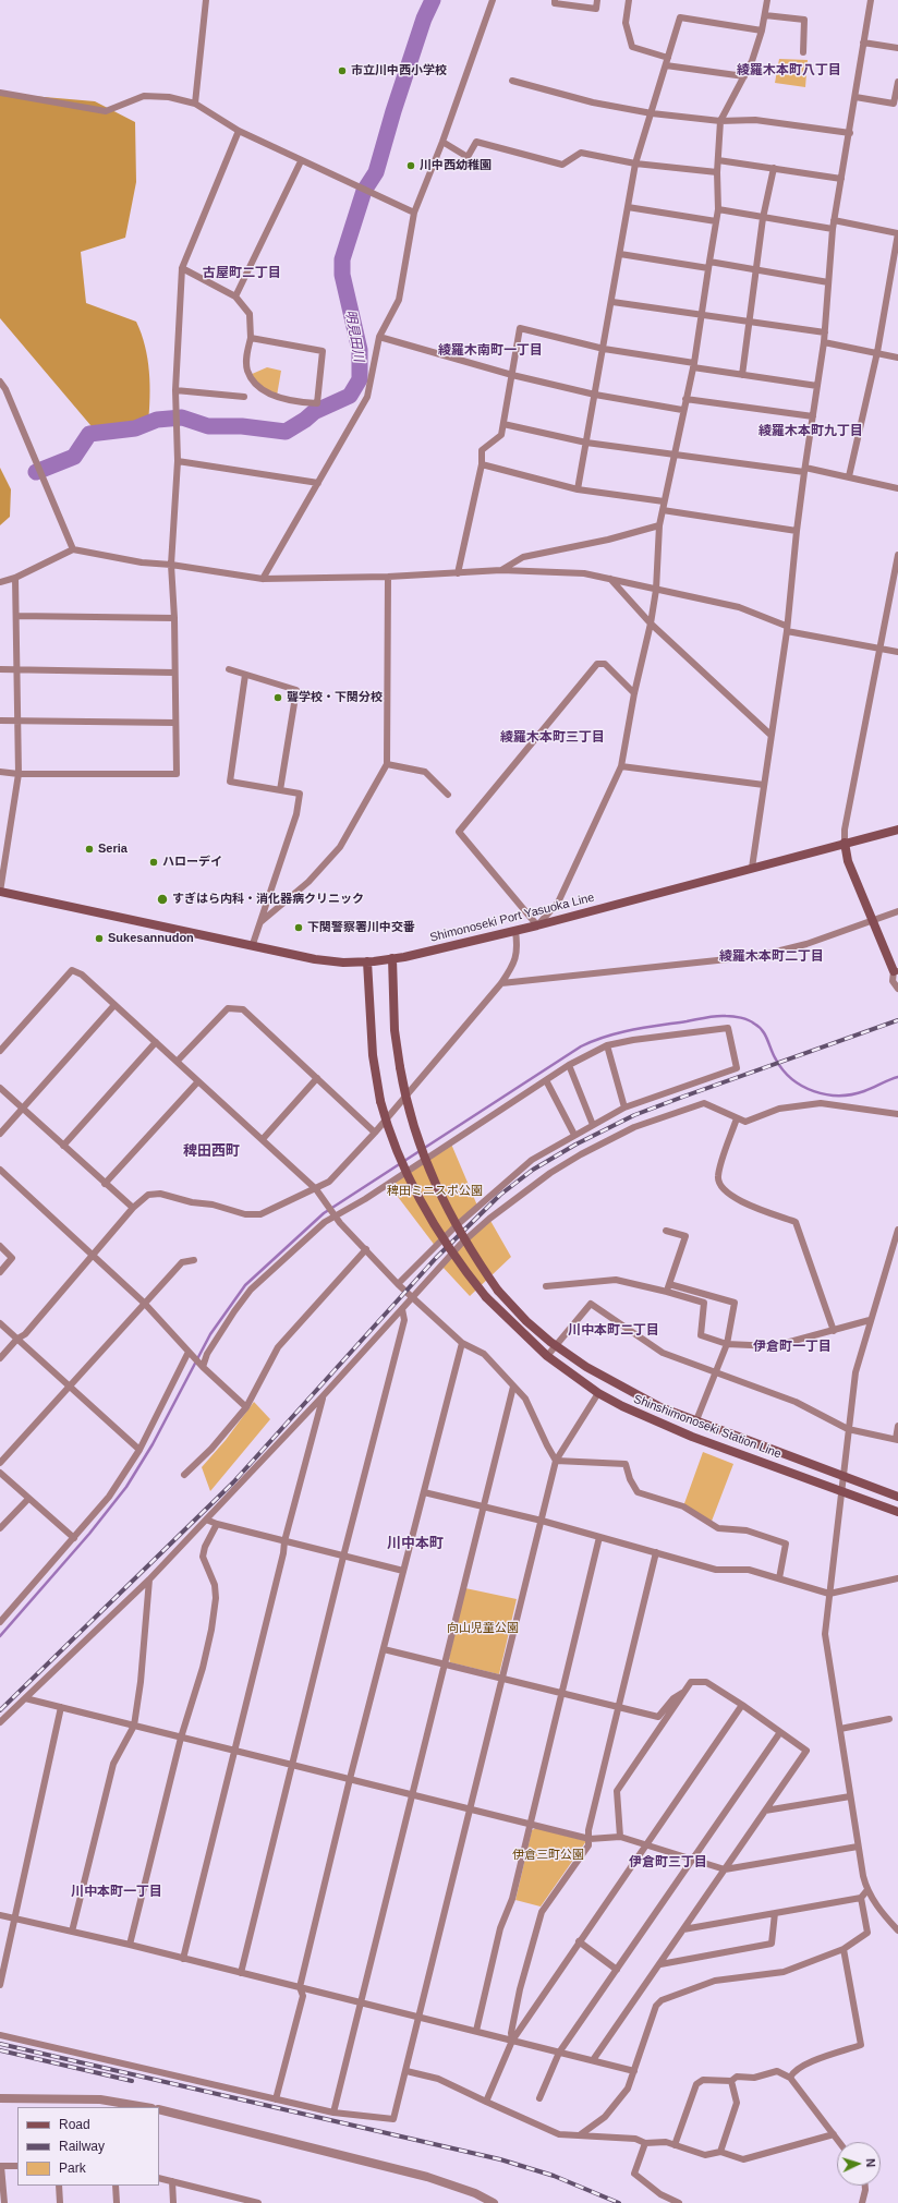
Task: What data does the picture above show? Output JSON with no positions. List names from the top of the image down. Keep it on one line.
{"streets":{"main road":["Shimonoseki Port Yasuoka Line","Shinshimonoseki Station Line"]},"crossings":[["Shimonoseki Port Yasuoka Line","Shinshimonoseki Station Line"]],"districts":["綾羅木本町八丁目","古屋町二丁目","綾羅木南町一丁目","綾羅木本町九丁目","綾羅木本町三丁目","綾羅木本町二丁目","稗田西町","川中本町二丁目","伊倉町一丁目","川中本町","伊倉町三丁目","川中本町一丁目"],"water":["明見田川"],"parks":["稗田ミニスポ公園","向山児童公園","伊倉三町公園"],"places":["市立川中西小学校","川中西幼稚園","聾学校・下関分校","Seria","ハローデイ","すぎはら内科・消化器病クリニック","下関警察署川中交番","Sukesannudon"],"legend":["Road","Railway","Park"],"north":"right"}
